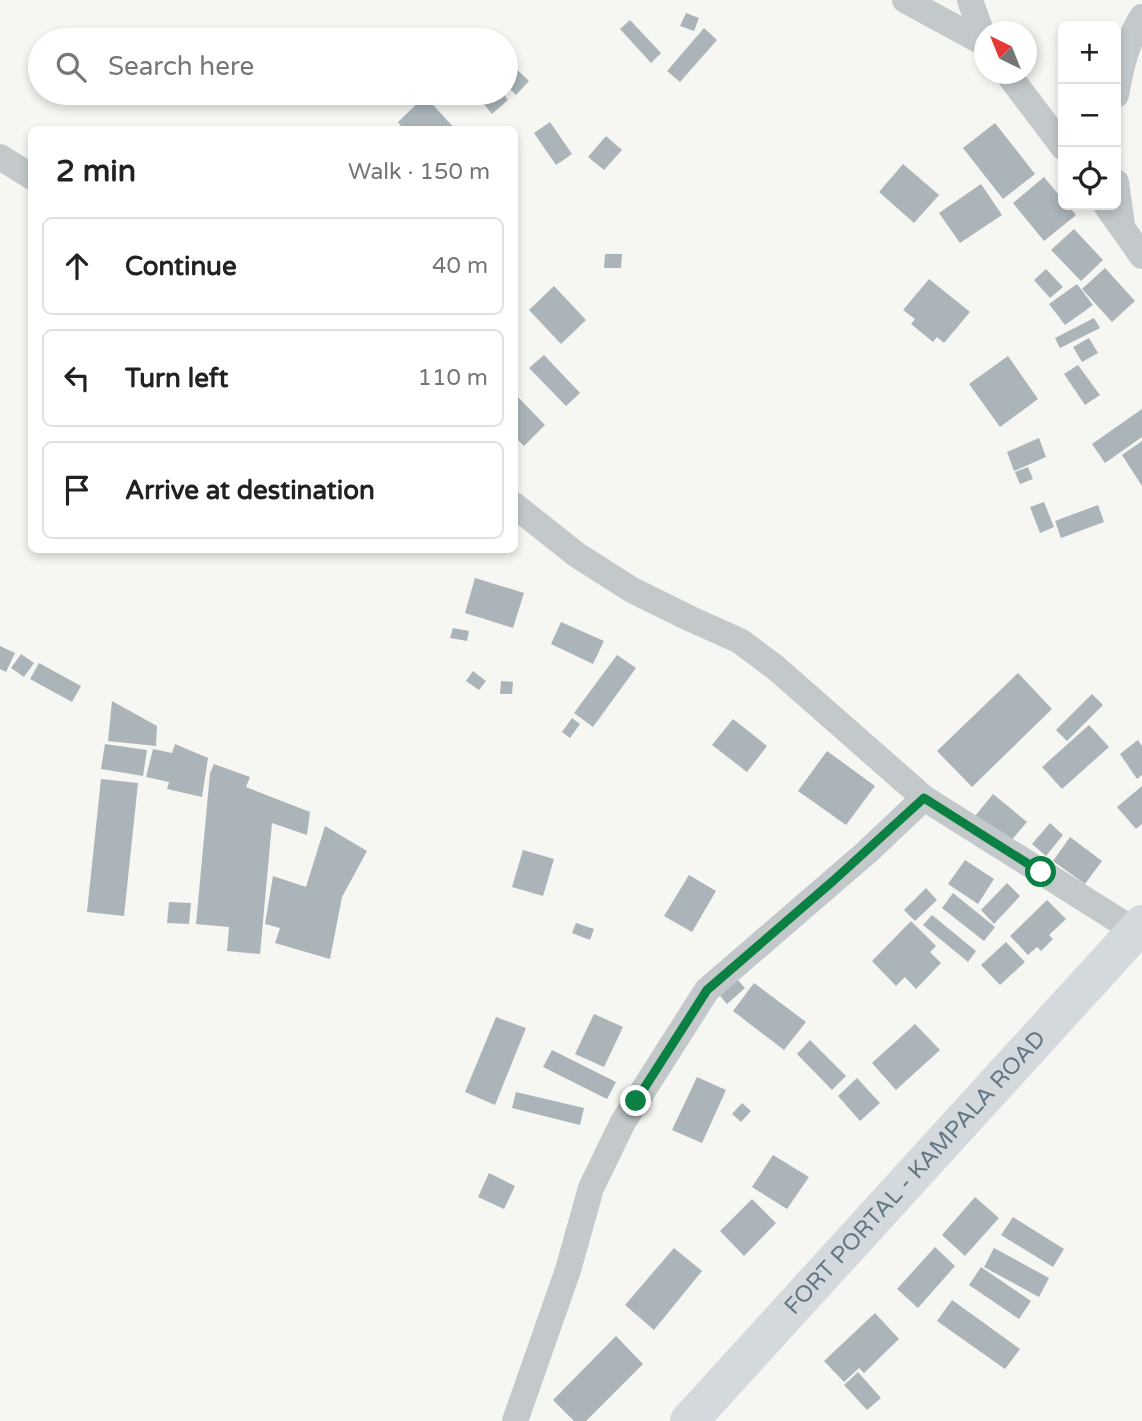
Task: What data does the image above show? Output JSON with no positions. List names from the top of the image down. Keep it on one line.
{"streets":{"main road":["FORT PORTAL - KAMPALA ROAD"]},"north":"top left","page":{"map_buttons":["+","−"],"search":"Search here","heading":["2 min","Walk · 150 m"],"list":[["Continue","40 m"],["Turn left","110 m"],"Arrive at destination"]}}
